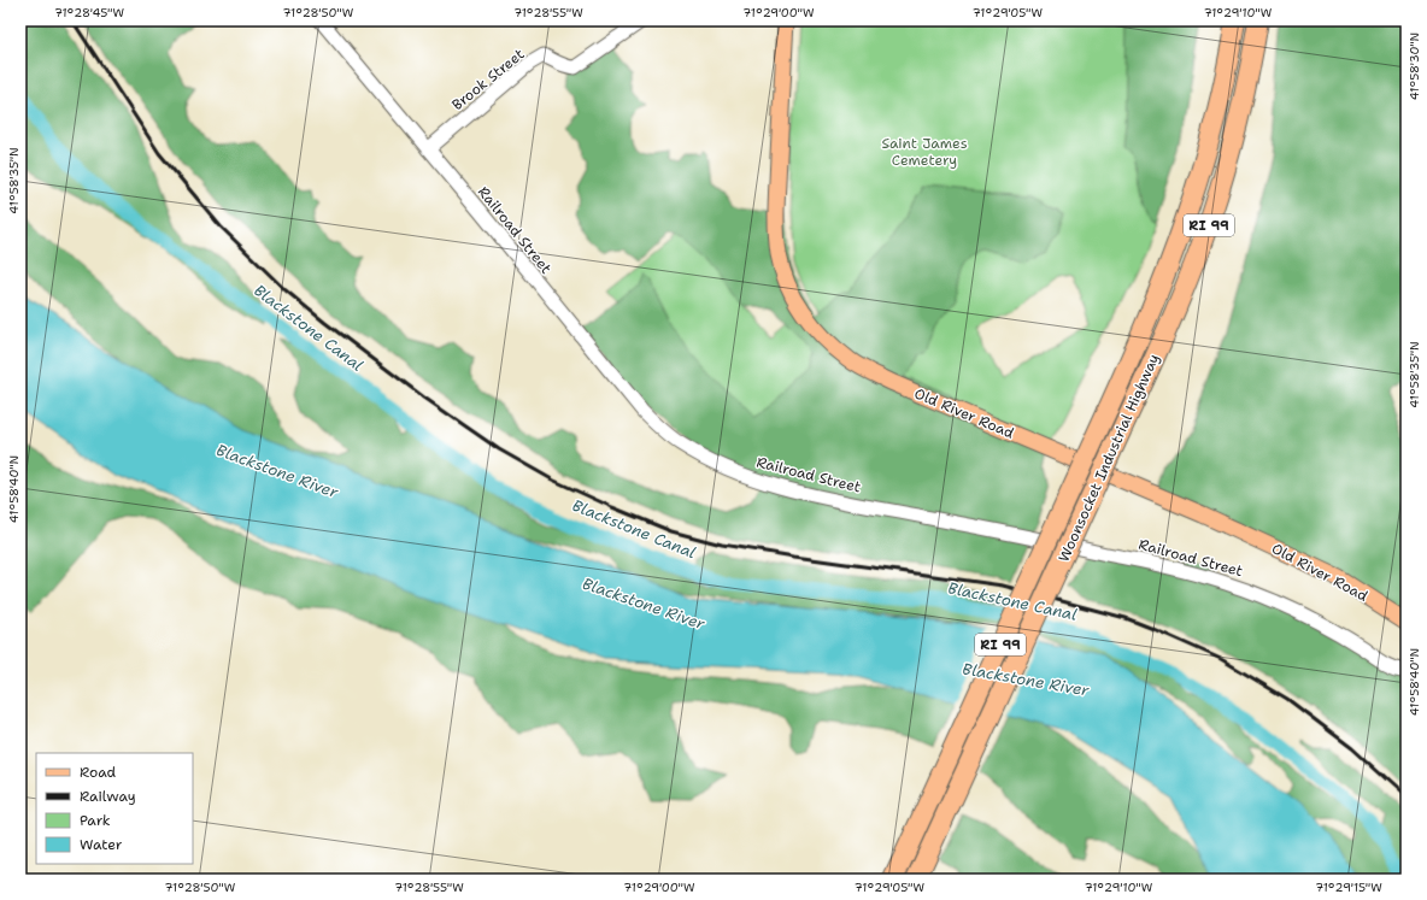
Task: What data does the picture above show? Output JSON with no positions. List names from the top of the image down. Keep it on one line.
{"streets":{"highway":["RI 99","Woonsocket Industrial Highway"],"main road":["Old River Road"],"street":["Brook Street","Railroad Street"]},"crossings":[["Brook Street","Railroad Street"]],"water":["Blackstone Canal","Blackstone River"],"parks":["Saint James Cemetery"],"legend":["Road","Railway","Park","Water"],"coordinates":["71°28'45\"W","71°28'50\"W","71°28'55\"W","71°29'00\"W","71°29'05\"W","71°29'10\"W","41°58'30\"N","41°58'35\"N","41°58'40\"N","71°29'15\"W"]}
